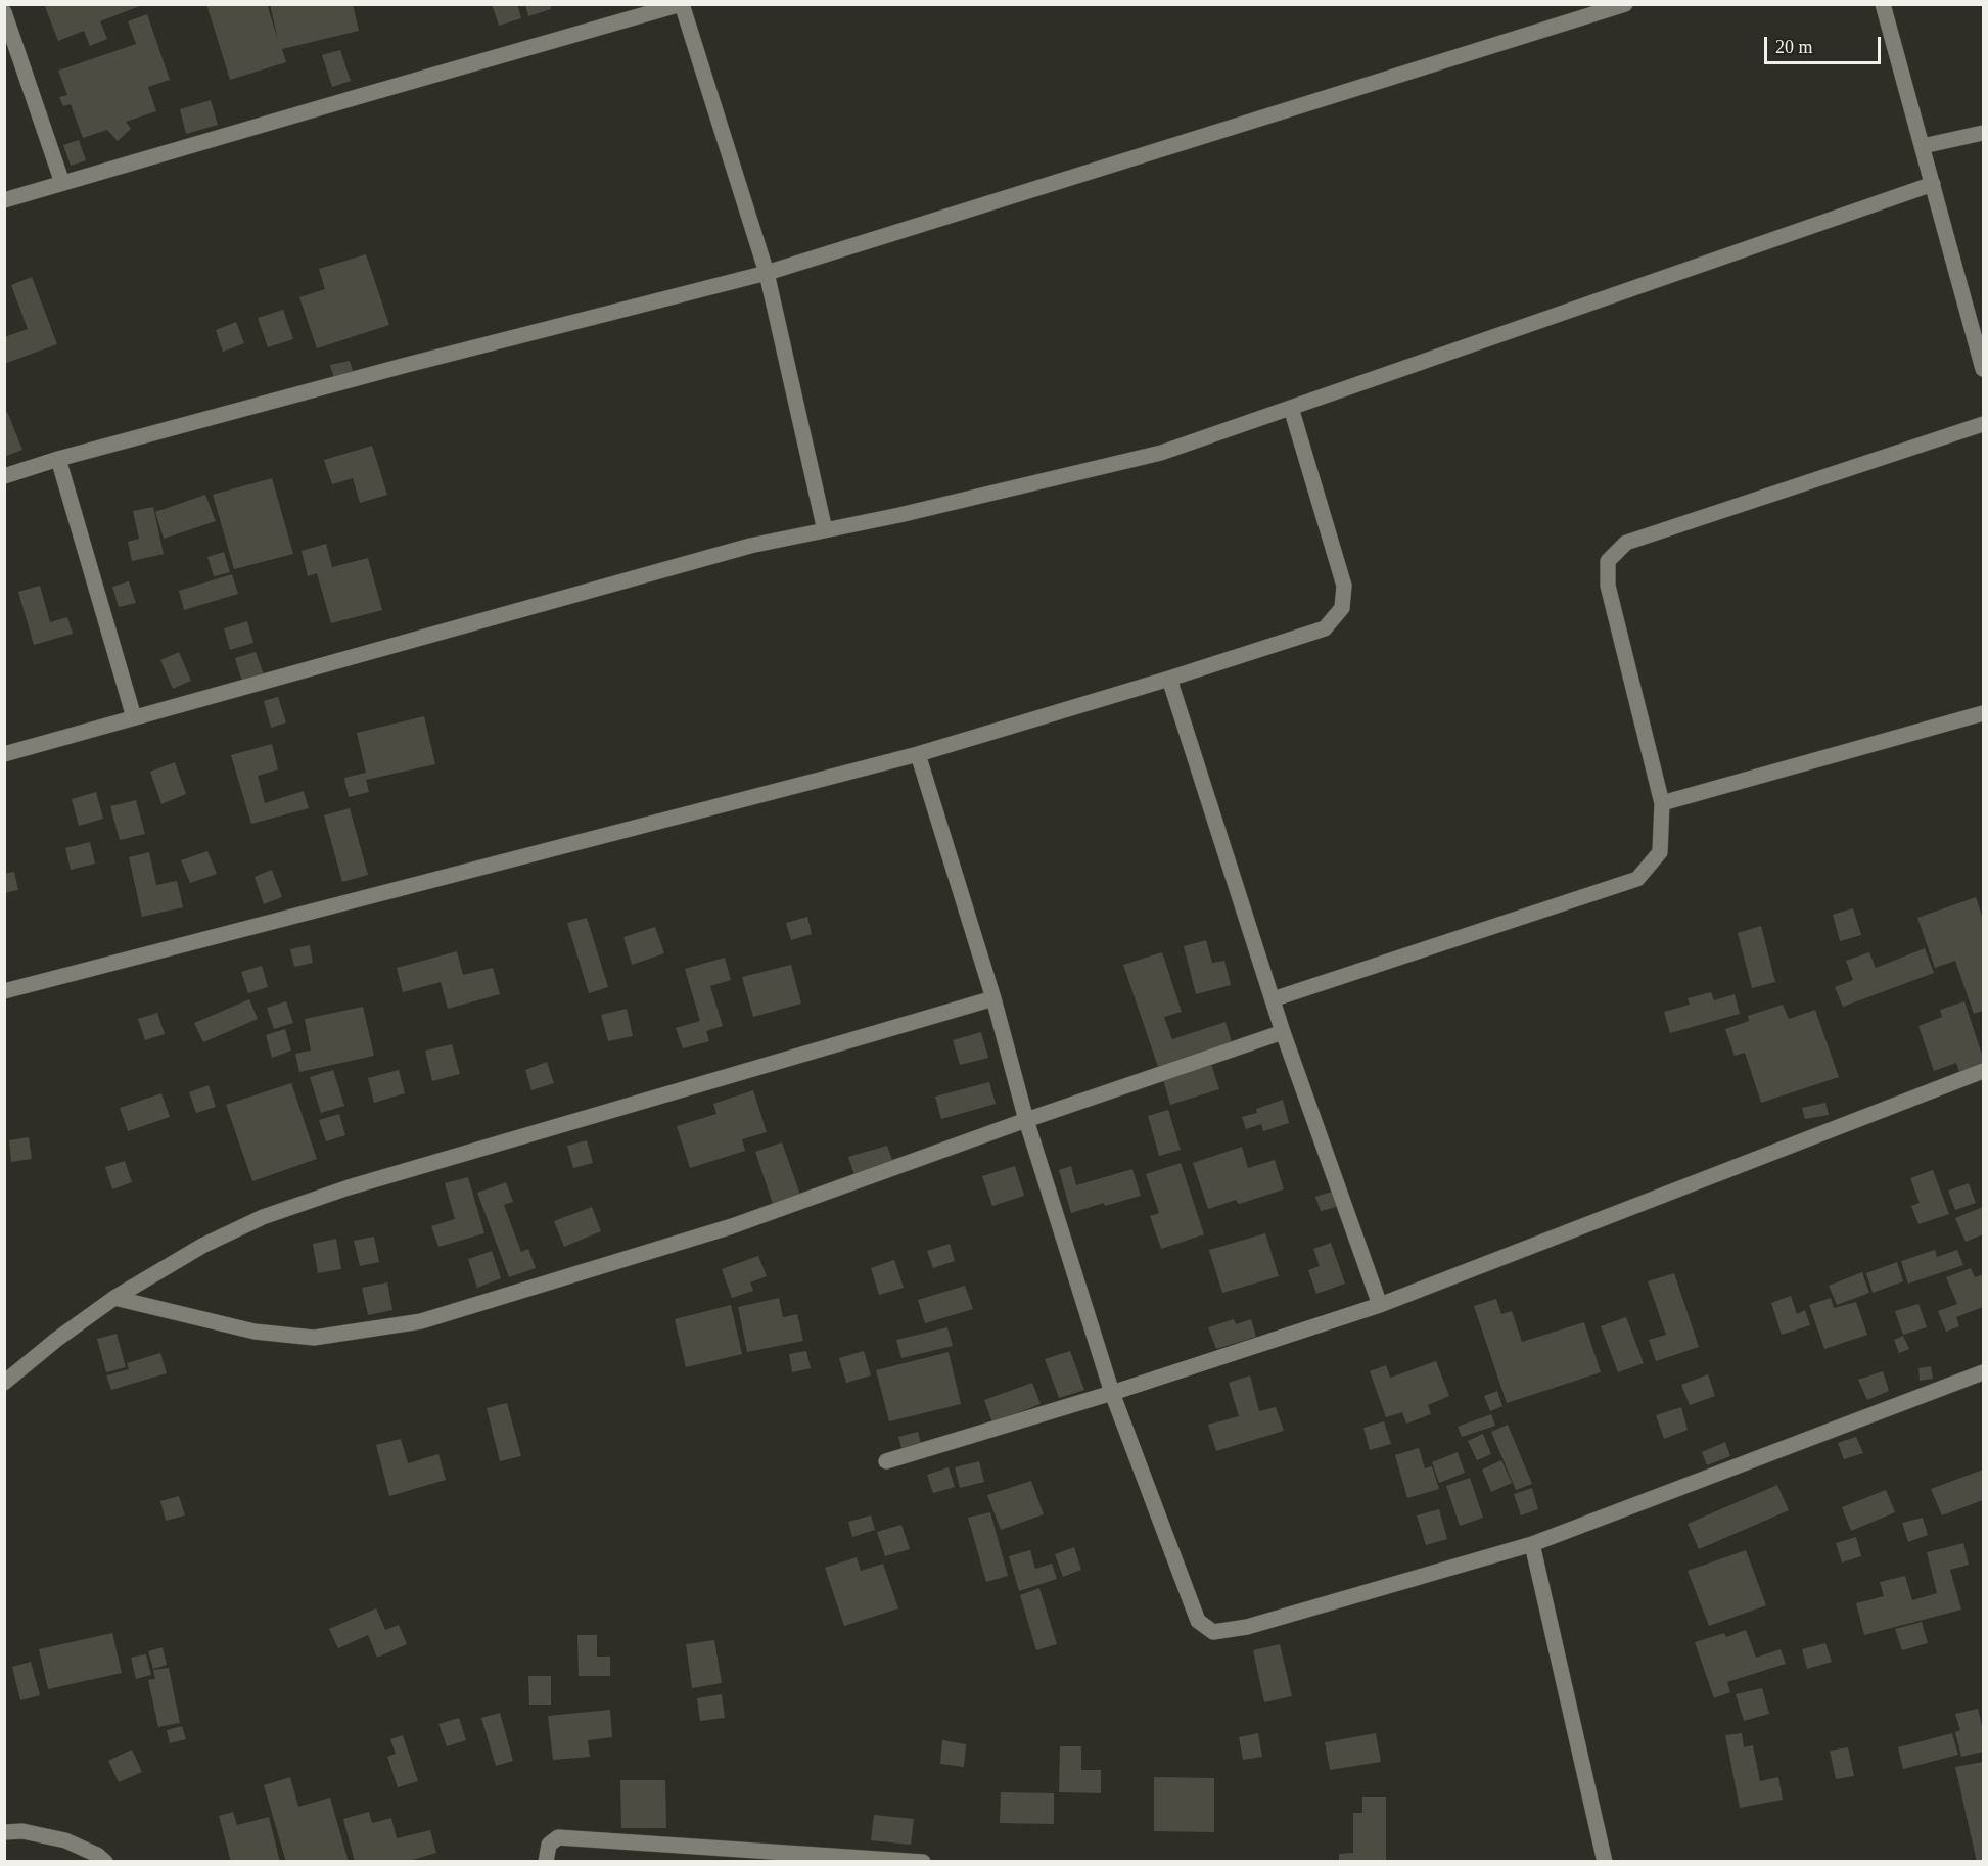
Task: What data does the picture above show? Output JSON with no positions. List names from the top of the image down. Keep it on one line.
{"scale_bar":"20 m"}
